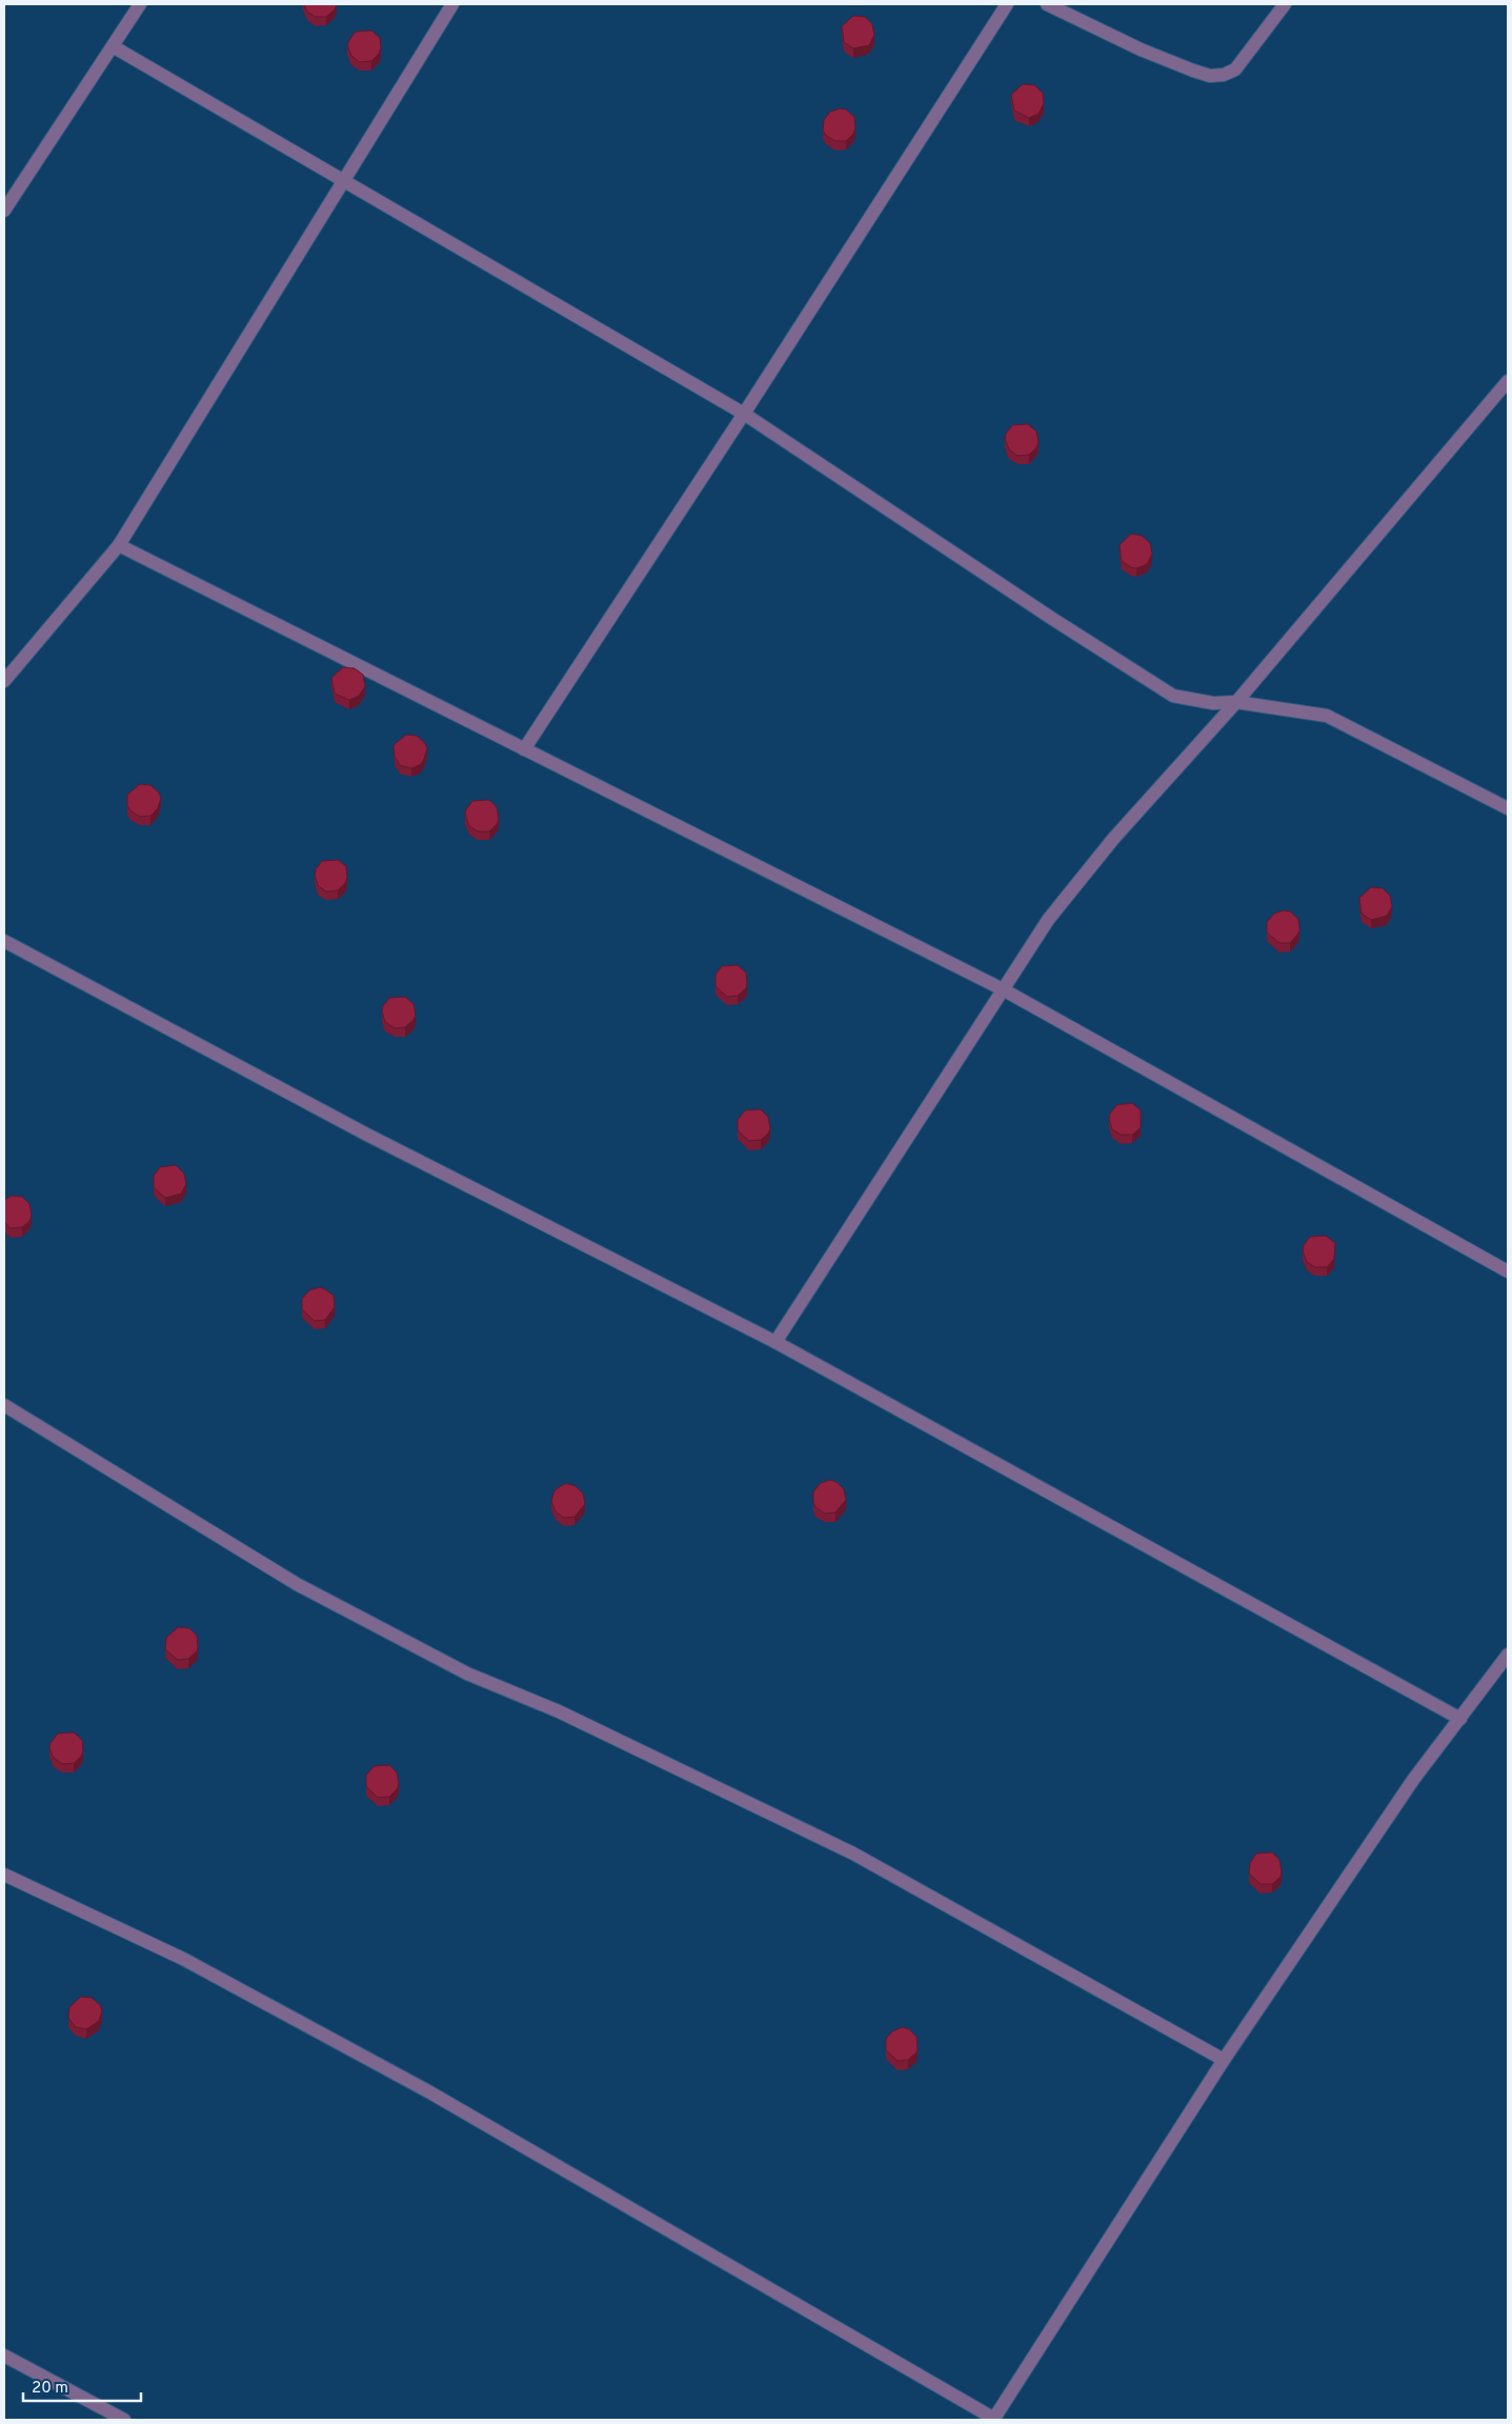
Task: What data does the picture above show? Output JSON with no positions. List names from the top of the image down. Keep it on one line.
{"scale_bar":"20 m"}
